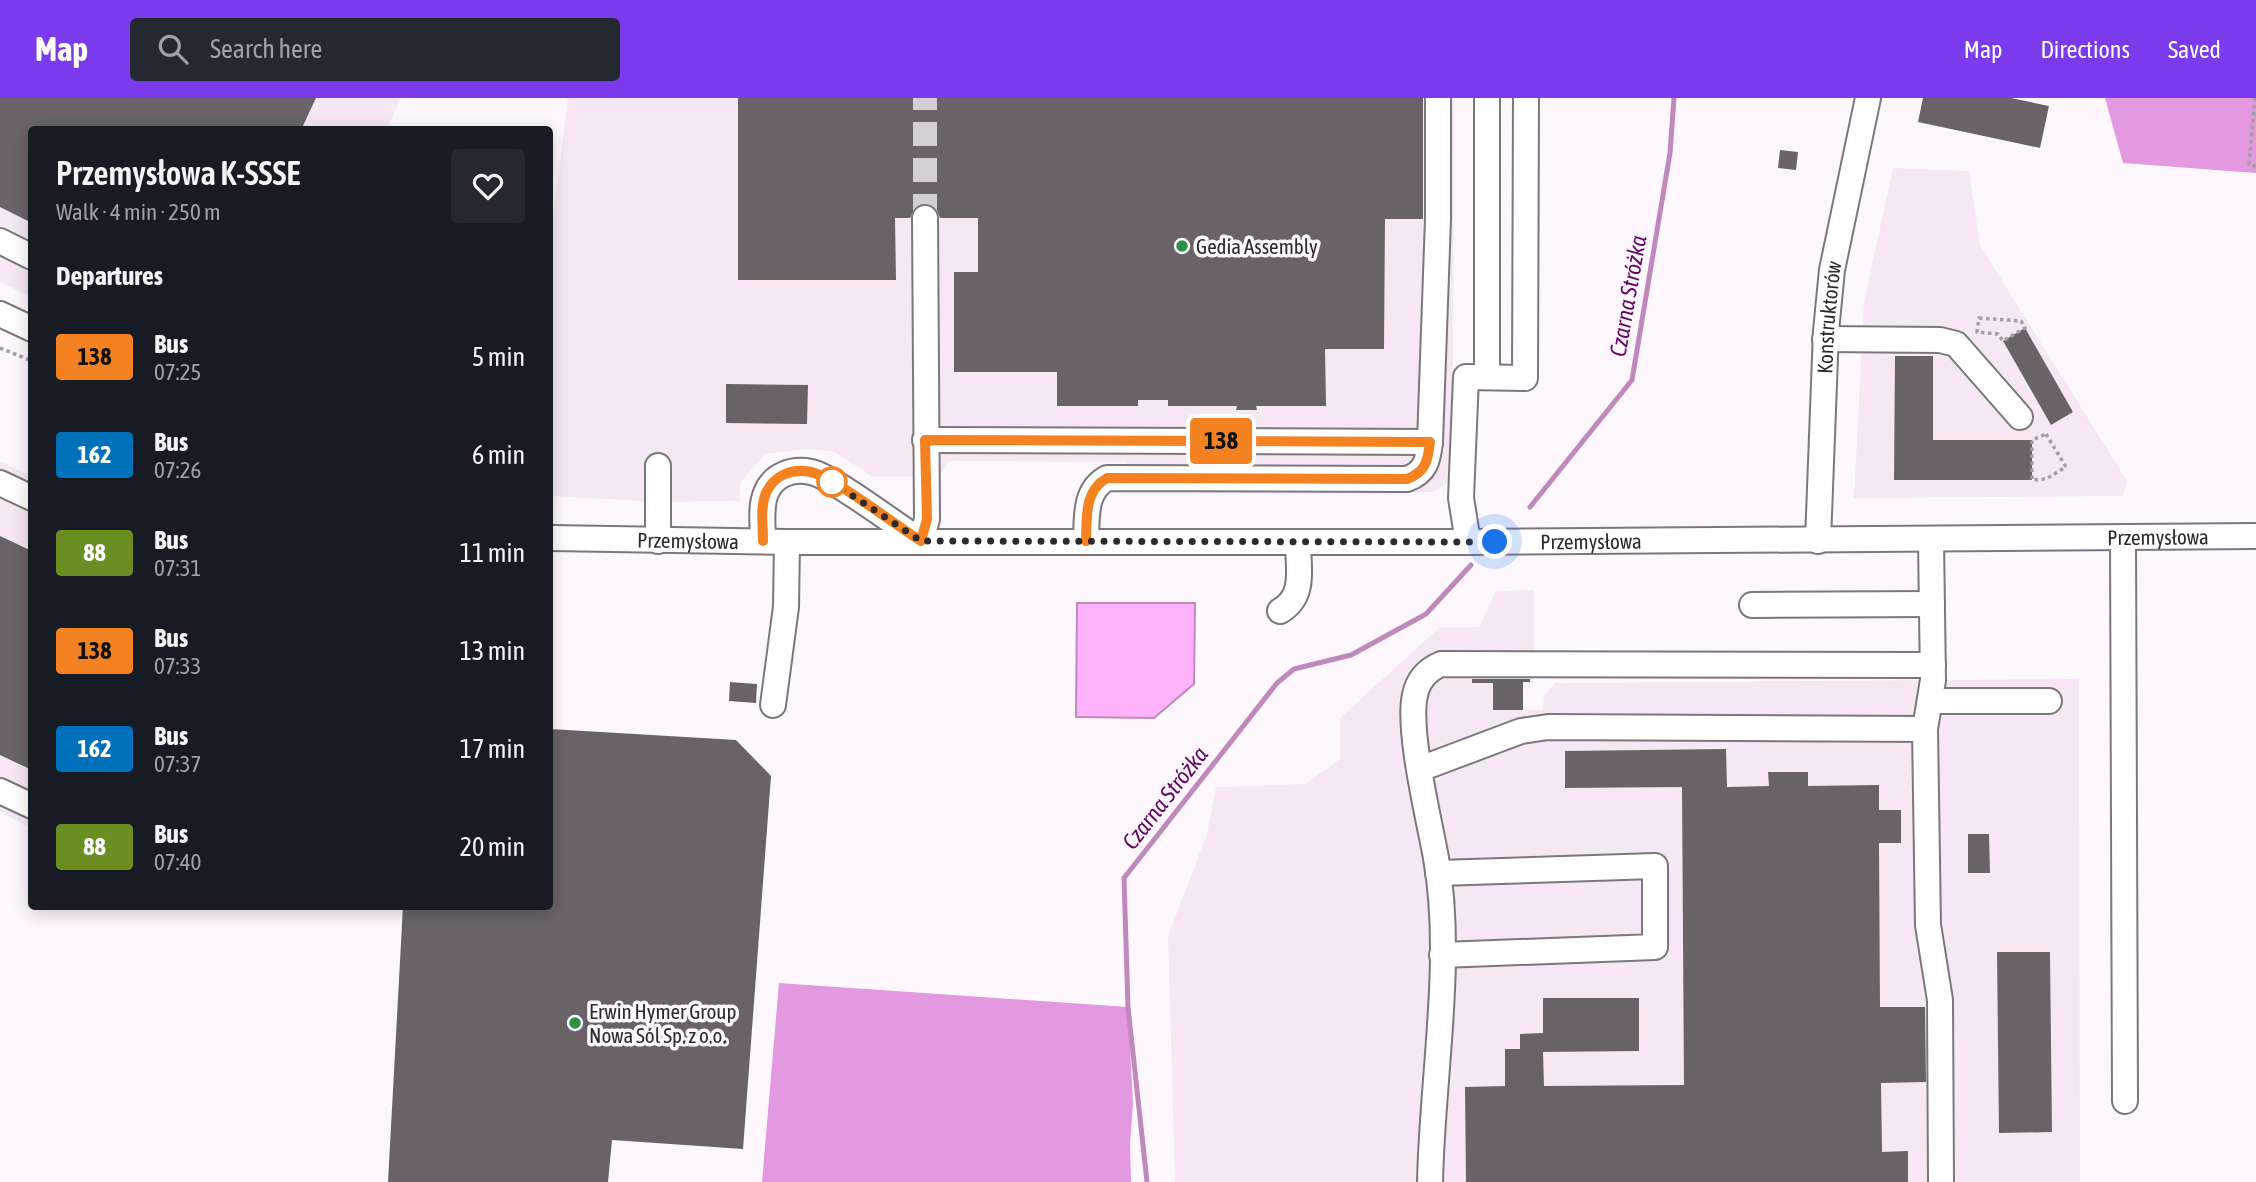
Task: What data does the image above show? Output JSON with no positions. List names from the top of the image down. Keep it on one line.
{"streets":{"street":["Konstruktorów","Przemysłowa"]},"crossings":[["Konstruktorów","Przemysłowa"]],"water":["Czarna Stróżka"],"places":["Gedia Assembly","Erwin Hymer Group Nowa Sól Sp. z o.o."],"lines":["bus line 138"],"page":{"header":"Map","search":"Search here","nav":["Map","Directions","Saved"],"on_map":"138","heading":[["Przemysłowa K-SSSE","Walk · 4 min · 250 m"],"Departures"],"list":[{"mark":"138","name":"Bus","note":"07:25","value":"5 min"},{"mark":"162","name":"Bus","note":"07:26","value":"6 min"},{"mark":"88","name":"Bus","note":"07:31","value":"11 min"},{"mark":"138","name":"Bus","note":"07:33","value":"13 min"},{"mark":"162","name":"Bus","note":"07:37","value":"17 min"},{"mark":"88","name":"Bus","note":"07:40","value":"20 min"}]}}
